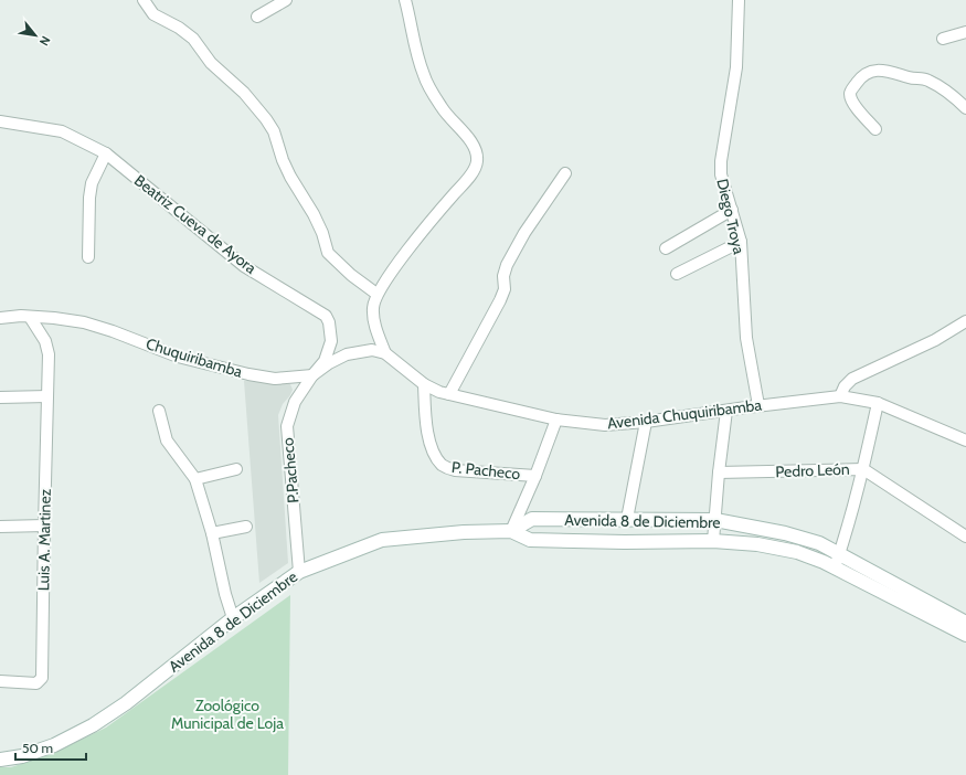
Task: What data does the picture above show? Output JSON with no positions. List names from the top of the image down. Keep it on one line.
{"streets":{"main road":["Avenida 8 de Diciembre"],"street":["Diego Troya","Beatriz Cueva de Ayora","Chuquiribamba","Avenida Chuquiribamba","P.Pacheco","P. Pacheco","Pedro León","Luis A. Martinez"]},"crossings":[["Diego Troya","Avenida Chuquiribamba"],["Beatriz Cueva de Ayora","Chuquiribamba"],["Beatriz Cueva de Ayora","P.Pacheco"],["Chuquiribamba","P.Pacheco"],["Chuquiribamba","Luis A. Martinez"],["Avenida Chuquiribamba","P. Pacheco"],["P.Pacheco","Avenida 8 de Diciembre"]],"parks":["Zoológico Municipal de Loja"],"scale_bar":"50 m","north":"bottom right"}
